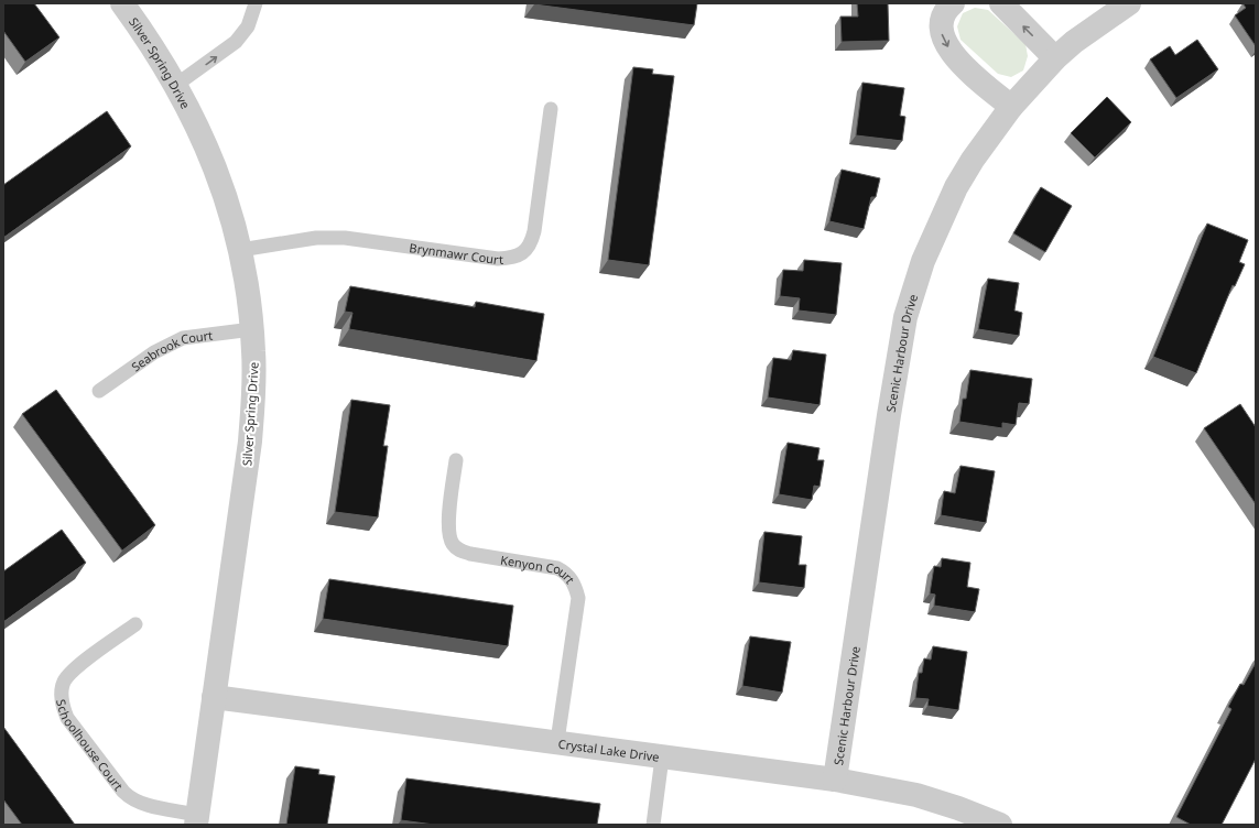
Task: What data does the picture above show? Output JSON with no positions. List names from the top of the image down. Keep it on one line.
{"streets":{"street":["Silver Spring Drive","Scenic Harbour Drive","Crystal Lake Drive"],"lane":["Brynmawr Court","Seabrook Court","Kenyon Court","Schoolhouse Court"]},"crossings":[["Silver Spring Drive","Brynmawr Court"],["Silver Spring Drive","Seabrook Court"],["Silver Spring Drive","Schoolhouse Court"],["Silver Spring Drive","Crystal Lake Drive"],["Scenic Harbour Drive","Crystal Lake Drive"],["Kenyon Court","Crystal Lake Drive"]]}
